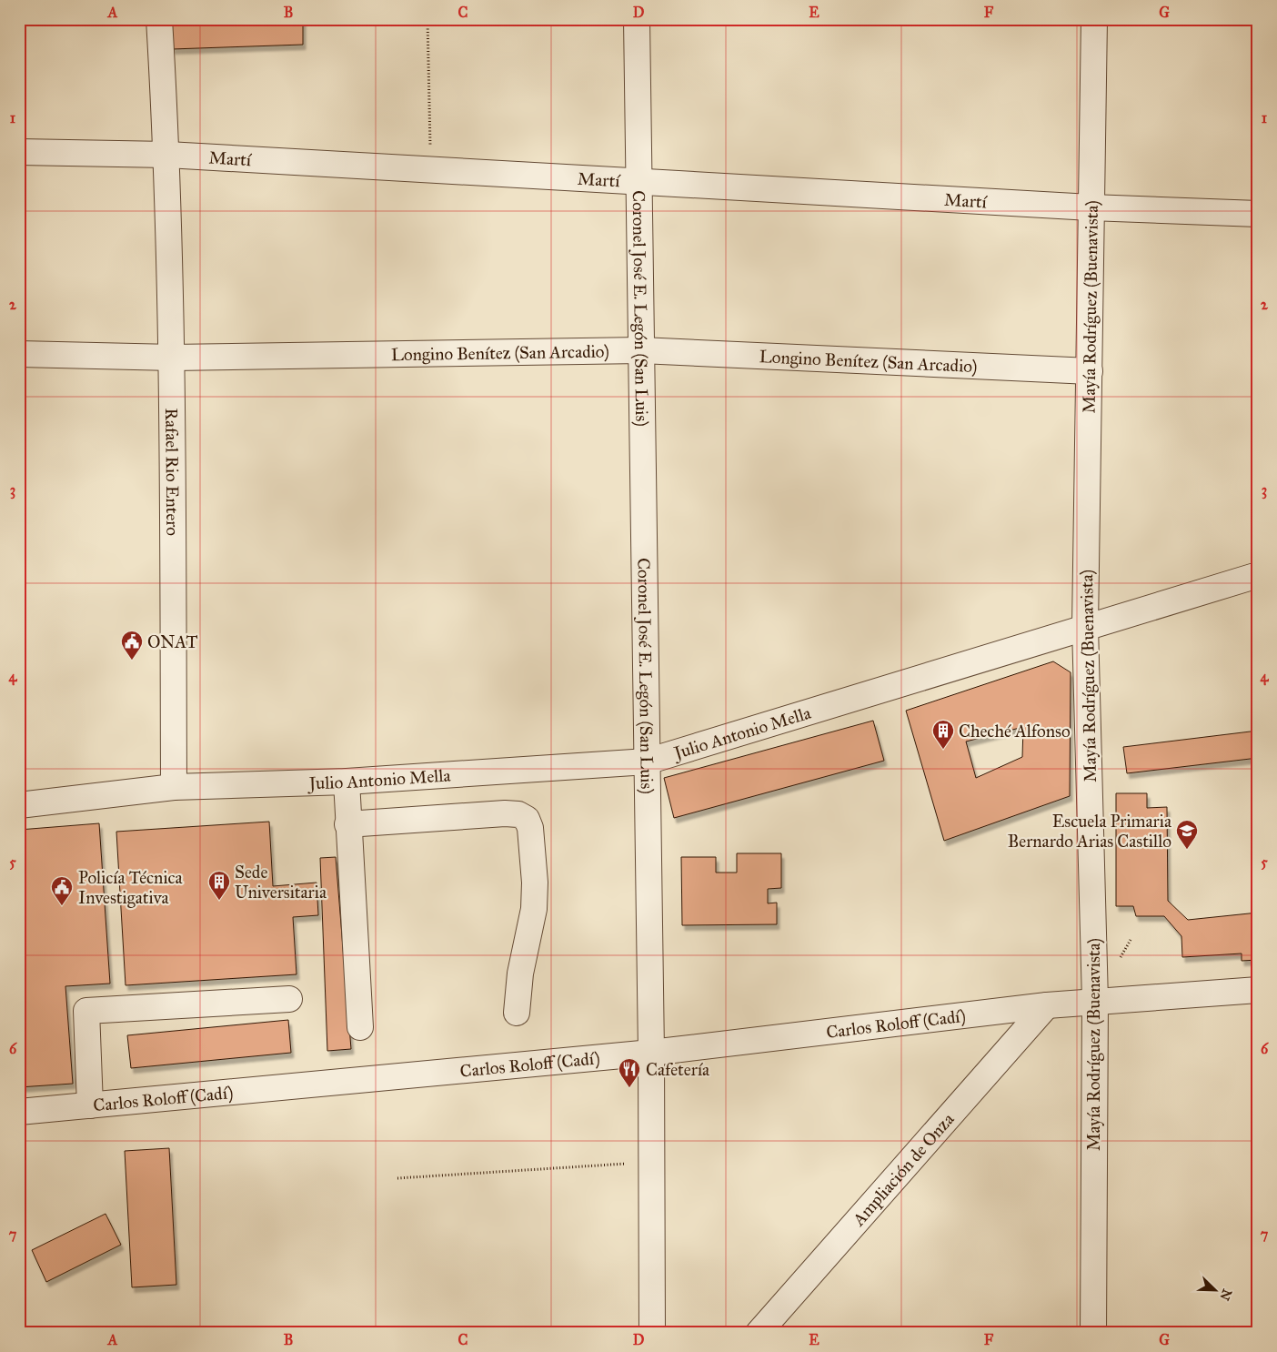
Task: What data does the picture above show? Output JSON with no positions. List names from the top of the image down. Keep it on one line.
{"streets":{"street":["Martí","Coronel José E. Legón (San Luis)","Mayía Rodríguez (Buenavista)","Longino Benítez (San Arcadio)","Rafael Rio Entero","Julio Antonio Mella","Carlos Roloff (Cadí)","Ampliación de Onza"]},"crossings":[["Martí","Coronel José E. Legón (San Luis)"],["Martí","Mayía Rodríguez (Buenavista)"],["Martí","Rafael Rio Entero"],["Coronel José E. Legón (San Luis)","Longino Benítez (San Arcadio)"],["Coronel José E. Legón (San Luis)","Julio Antonio Mella"],["Coronel José E. Legón (San Luis)","Carlos Roloff (Cadí)"],["Mayía Rodríguez (Buenavista)","Longino Benítez (San Arcadio)"],["Mayía Rodríguez (Buenavista)","Julio Antonio Mella"],["Mayía Rodríguez (Buenavista)","Carlos Roloff (Cadí)"],["Longino Benítez (San Arcadio)","Rafael Rio Entero"],["Rafael Rio Entero","Julio Antonio Mella"],["Carlos Roloff (Cadí)","Ampliación de Onza"]],"places":{"public building":["ONAT","Policía Técnica Investigativa"],"building":["Cheché Alfonso","Sede Universitaria"],"school or university":["Escuela Primaria Bernardo Arias Castillo"],"restaurant":["Cafetería"]},"north":"bottom right","grid":{"columns":["A","B","C","D","E","F","G"],"rows":["1","2","3","4","5","6","7"]}}
